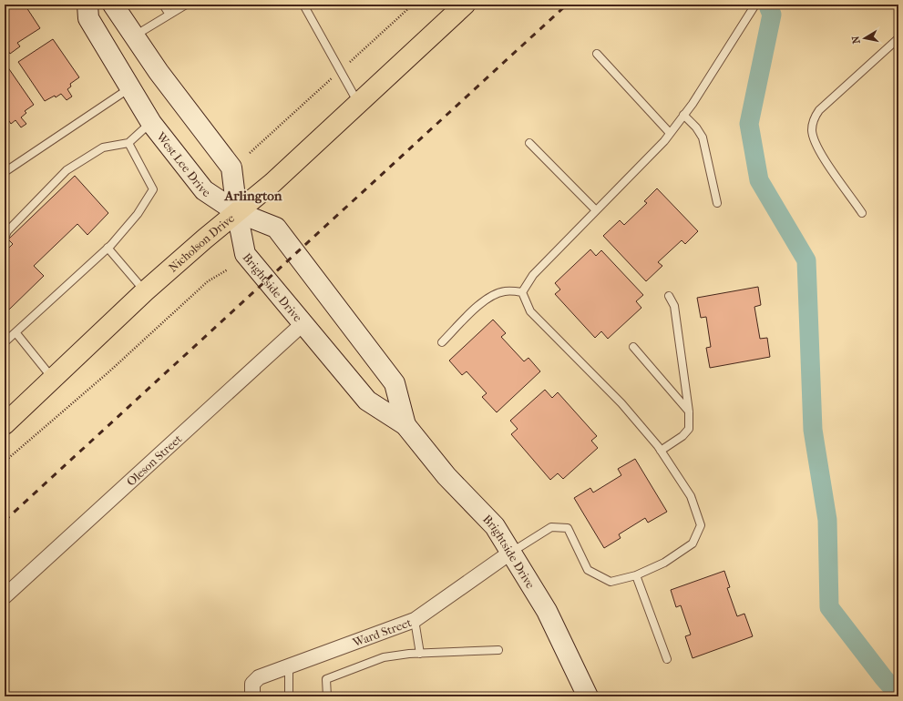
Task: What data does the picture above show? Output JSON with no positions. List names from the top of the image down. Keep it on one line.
{"streets":{"main road":["West Lee Drive","Nicholson Drive","Brightside Drive"],"street":["Oleson Street","Ward Street"]},"crossings":[["West Lee Drive","Nicholson Drive"],["West Lee Drive","Brightside Drive"],["Nicholson Drive","Brightside Drive"],["Brightside Drive","Oleson Street"],["Brightside Drive","Ward Street"]],"districts":["Arlington"],"north":"left"}
